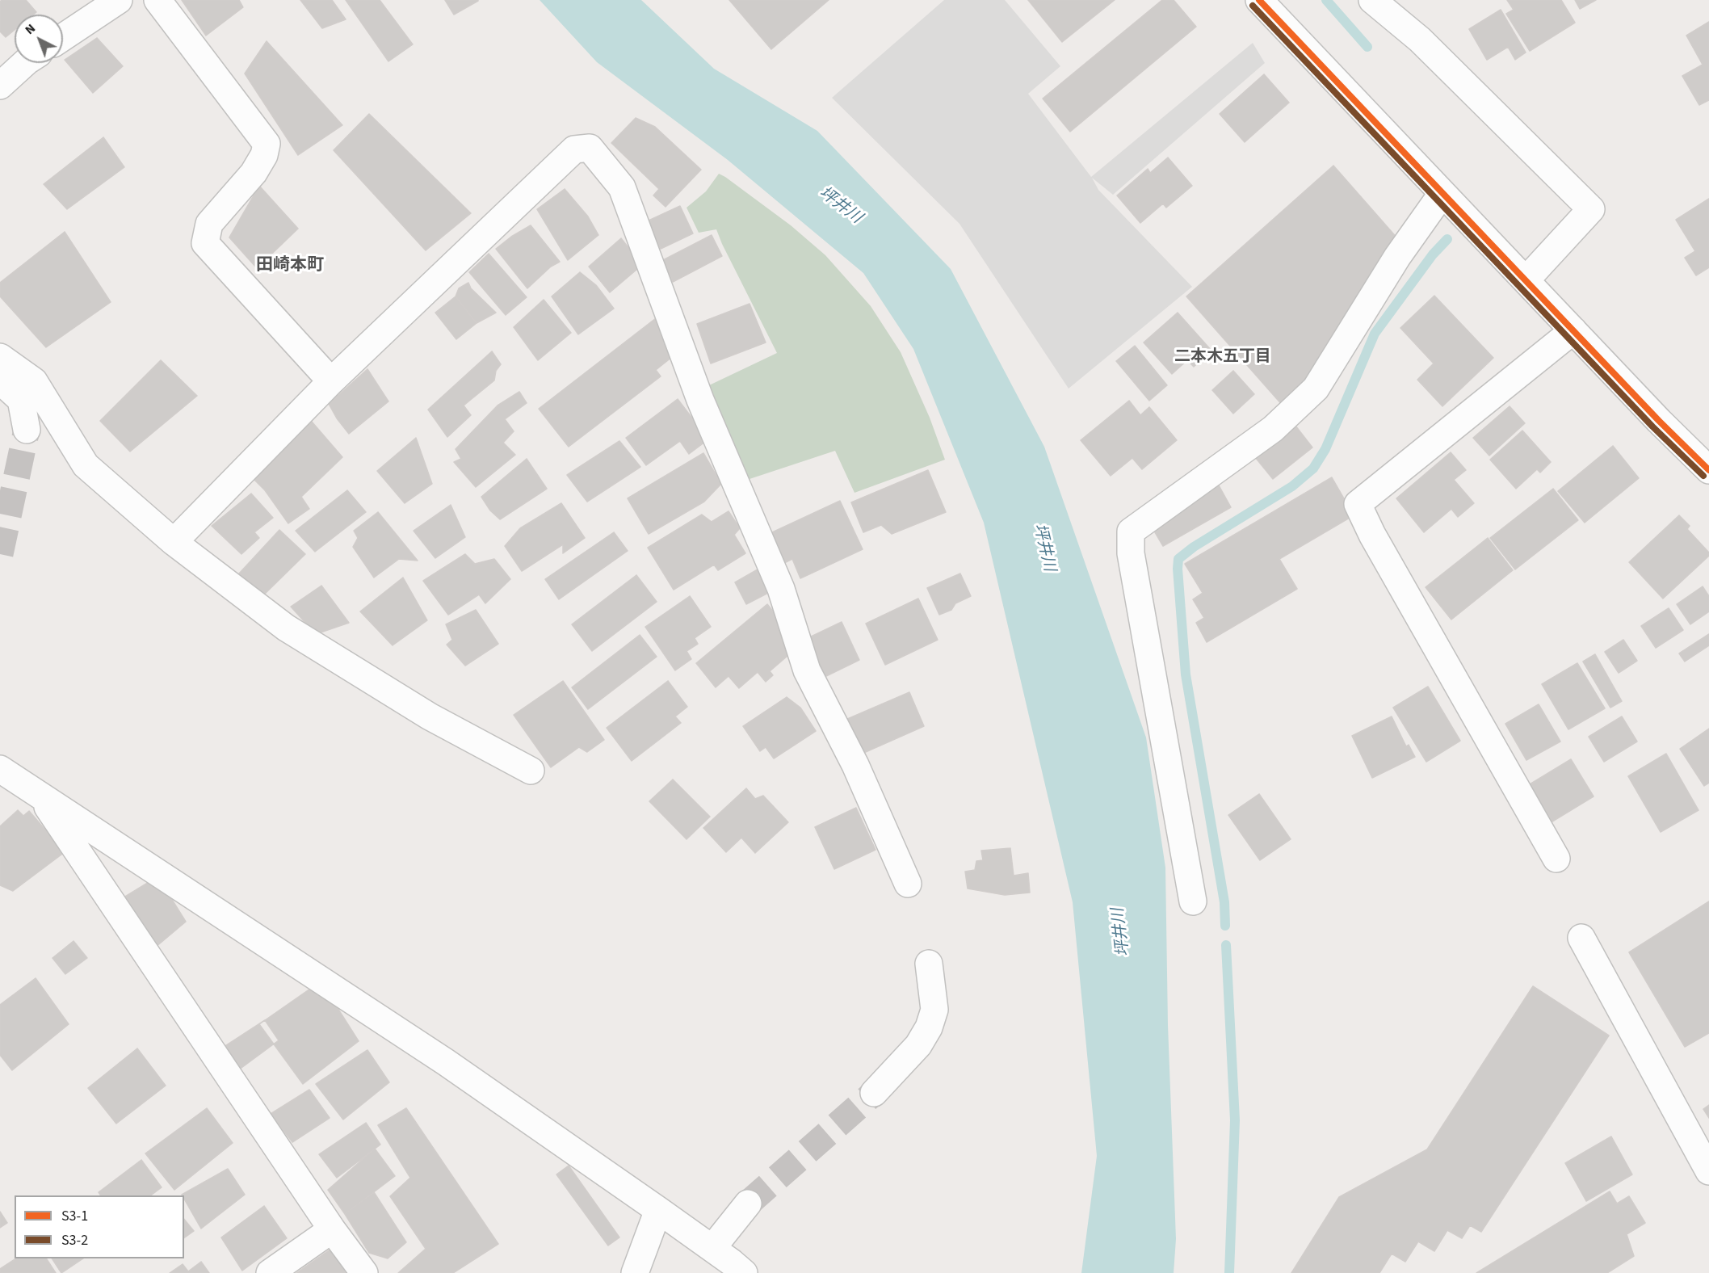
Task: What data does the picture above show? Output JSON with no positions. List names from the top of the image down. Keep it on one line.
{"districts":["田崎本町","二本木五丁目"],"water":["坪井川"],"lines":["transit line S3-1","transit line S3-2"],"legend":["S3-1","S3-2"],"north":"top left"}
